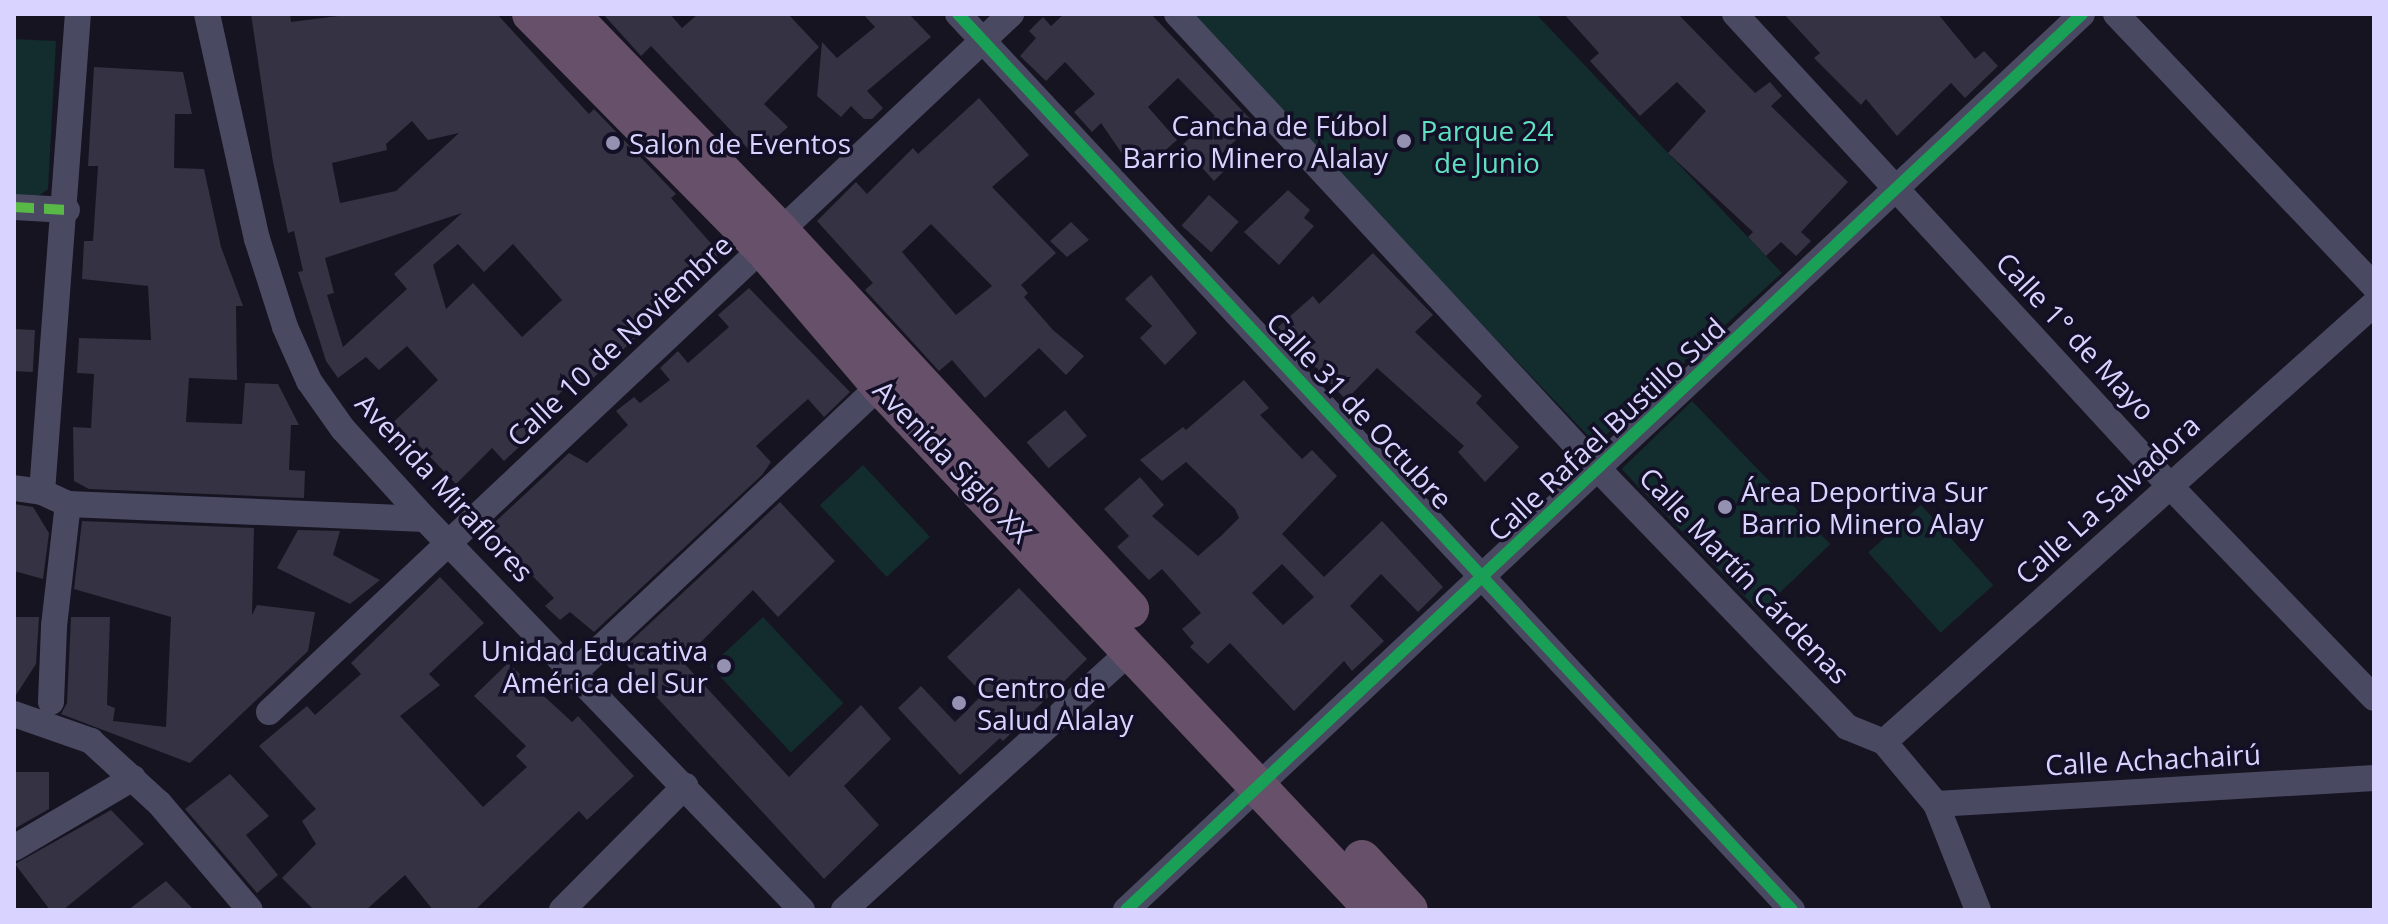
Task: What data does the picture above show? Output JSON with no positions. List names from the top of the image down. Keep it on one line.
{"streets":{"highway":["Avenida Siglo XX"],"street":["Calle 1° de Mayo","Calle 10 de Noviembre","Calle 31 de Octubre","Calle Rafael Bustillo Sud","Avenida Miraflores","Calle La Salvadora","Calle Martín Cárdenas","Calle Achachairú"]},"crossings":[["Calle 1° de Mayo","Calle Rafael Bustillo Sud"],["Calle 1° de Mayo","Calle La Salvadora"],["Calle 10 de Noviembre","Calle 31 de Octubre"],["Calle 10 de Noviembre","Avenida Siglo XX"],["Calle 10 de Noviembre","Avenida Miraflores"],["Calle 31 de Octubre","Calle Rafael Bustillo Sud"],["Calle Rafael Bustillo Sud","Avenida Siglo XX"],["Calle Rafael Bustillo Sud","Calle Martín Cárdenas"],["Calle La Salvadora","Calle Martín Cárdenas"],["Calle Martín Cárdenas","Calle Achachairú"]],"parks":["Parque 24 de Junio"],"places":["Cancha de Fúbol Barrio Minero Alalay","Salon de Eventos","Área Deportiva Sur Barrio Minero Alay","Unidad Educativa América del Sur","Centro de Salud Alalay"]}
